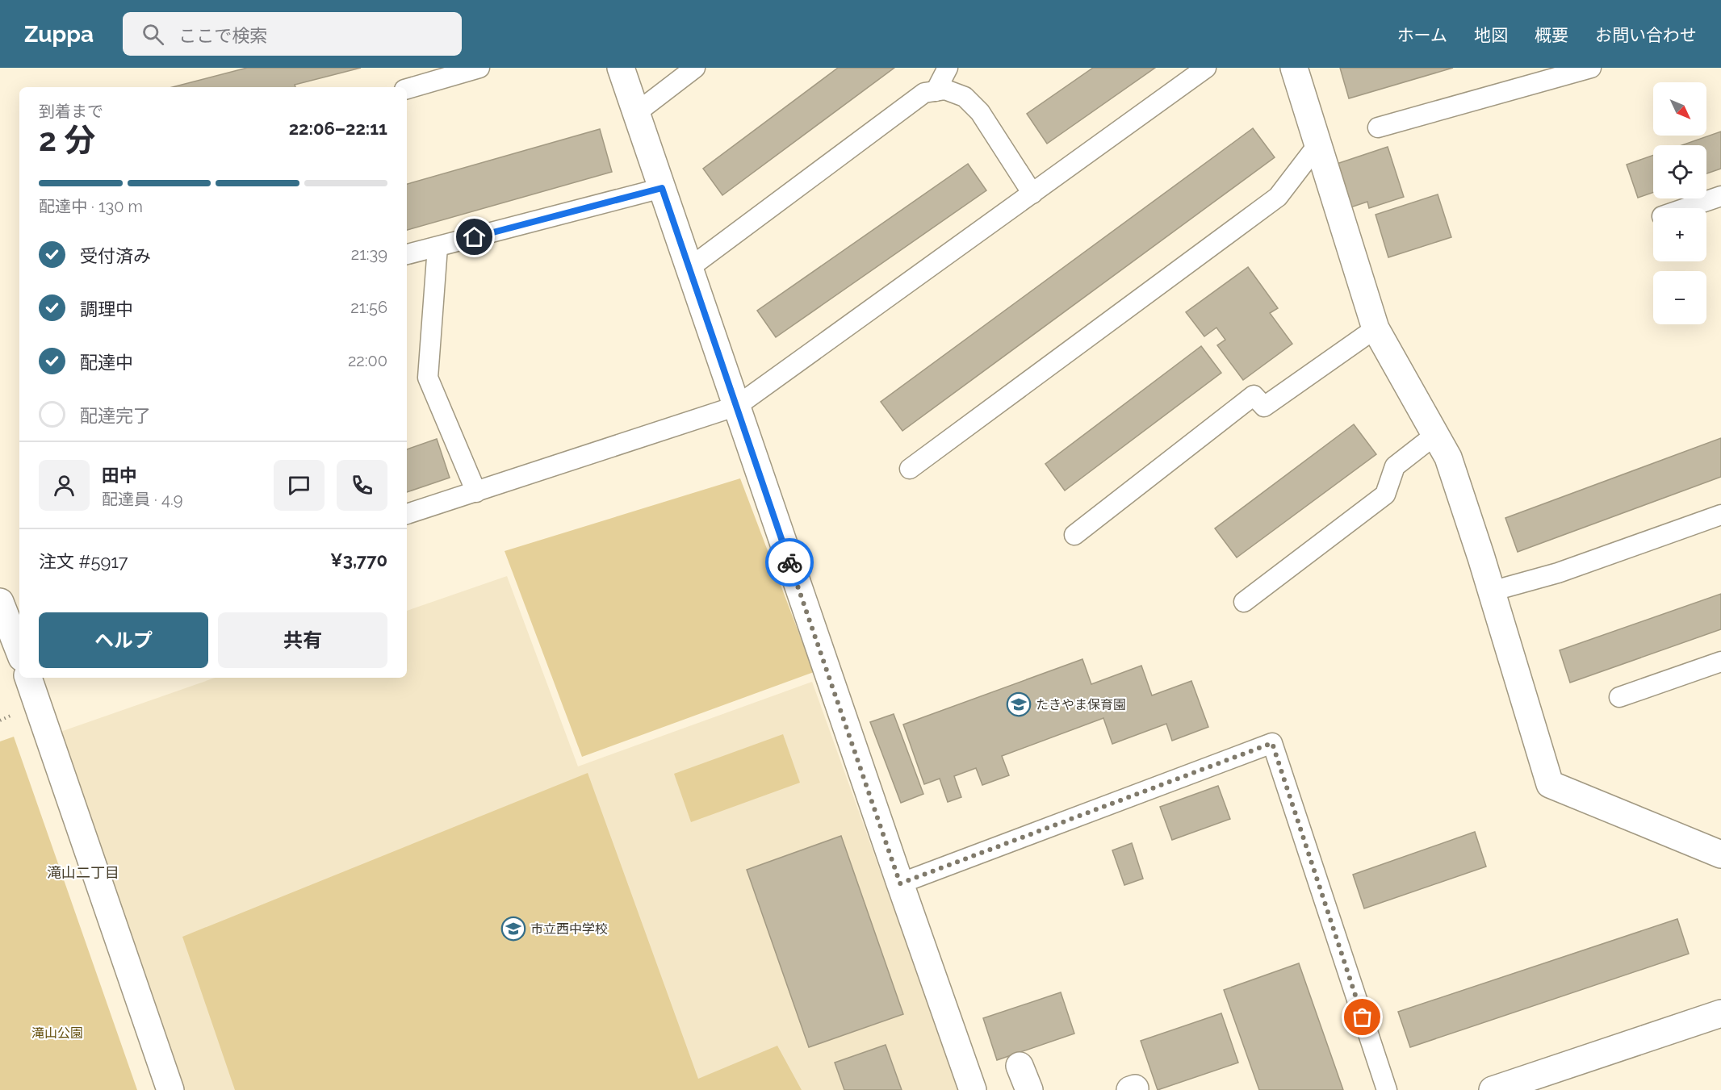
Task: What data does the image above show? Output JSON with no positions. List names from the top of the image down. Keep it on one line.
{"districts":["滝山二丁目"],"parks":["滝山公園"],"places":{"school or university":["たきやま保育園","市立西中学校"]},"north":"bottom right","page":{"header":"Zuppa","search":"ここで検索","nav":["ホーム","地図","概要","お問い合わせ"],"map_buttons":["+","−"],"heading":["2 分","到着まで","22:06–22:11"],"panel":["田中","配達員 · 4.9","注文 #5917","¥3,770"],"bar":"配達中 · 130 m","list":[["受付済み","21:39"],["調理中","21:56"],["配達中","22:00"],"配達完了"],"buttons":["ヘルプ","共有"]}}
